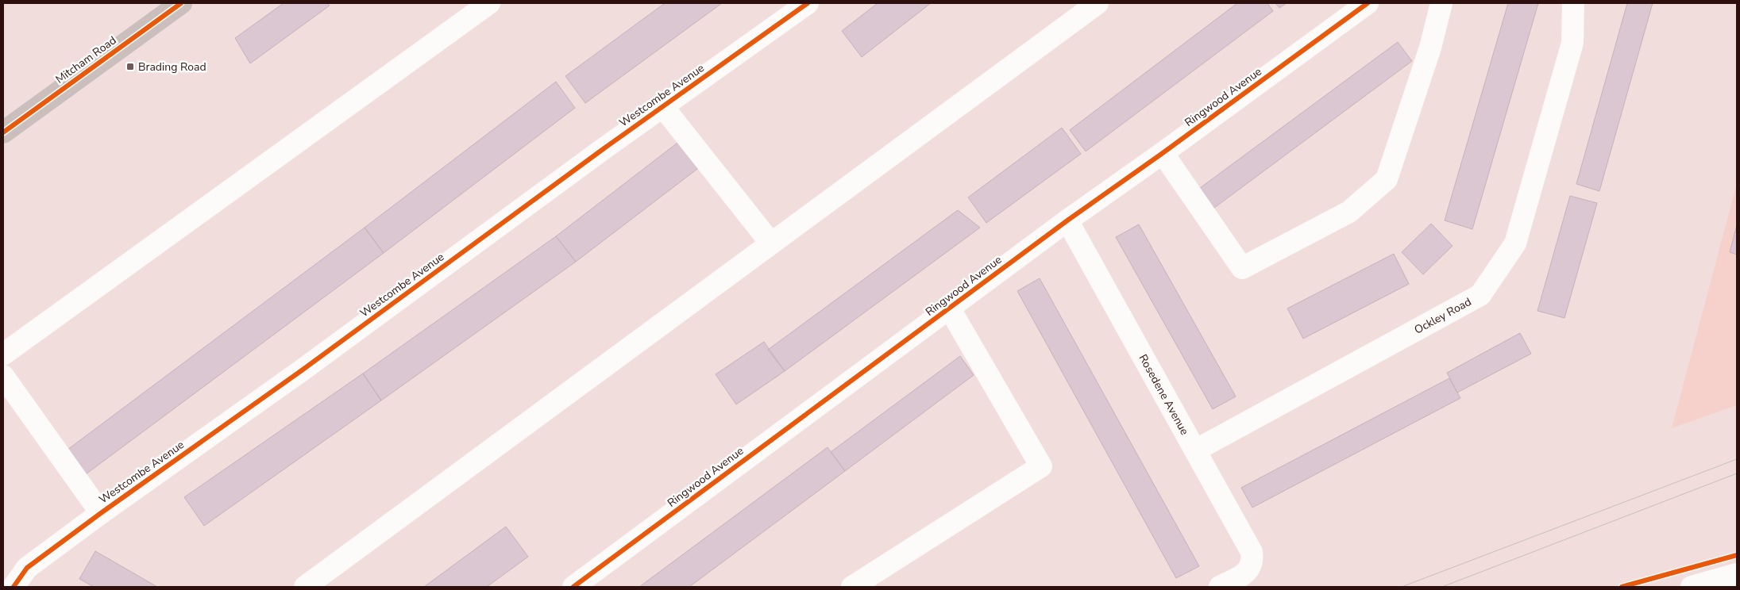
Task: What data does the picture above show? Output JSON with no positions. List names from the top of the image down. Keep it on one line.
{"streets":{"main road":["Mitcham Road"],"street":["Westcombe Avenue","Ringwood Avenue","Ockley Road","Rosedene Avenue"]},"crossings":[["Ringwood Avenue","Rosedene Avenue"],["Ockley Road","Rosedene Avenue"]],"places":{"transit":["Brading Road"]}}
